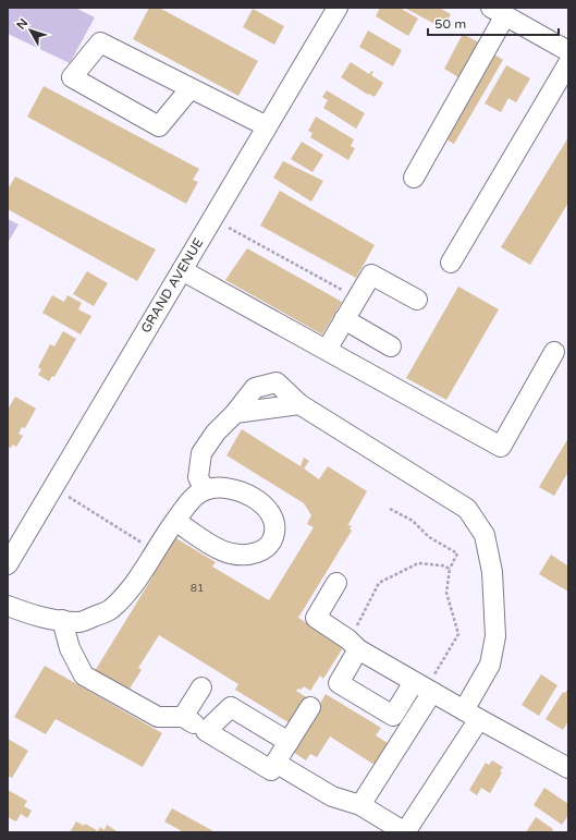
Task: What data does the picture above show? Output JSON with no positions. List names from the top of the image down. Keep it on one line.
{"streets":{"street":["GRAND AVENUE"]},"house_numbers":["81"],"scale_bar":"50 m","north":"top left"}
